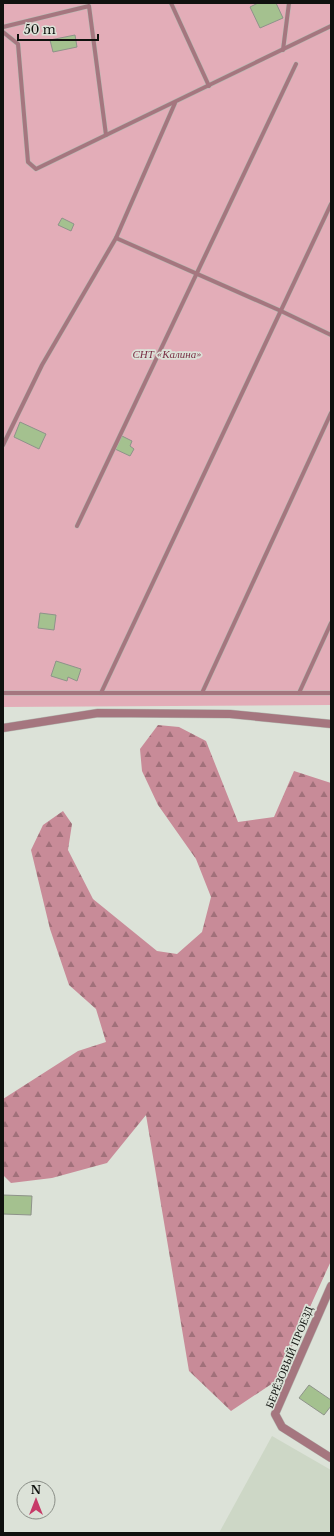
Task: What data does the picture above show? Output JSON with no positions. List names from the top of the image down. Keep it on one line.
{"streets":{"street":["БЕРЁЗОВЫЙ ПРОЕЗД"]},"parks":["СНТ «Калина»"],"scale_bar":"50 m","north":"top"}
